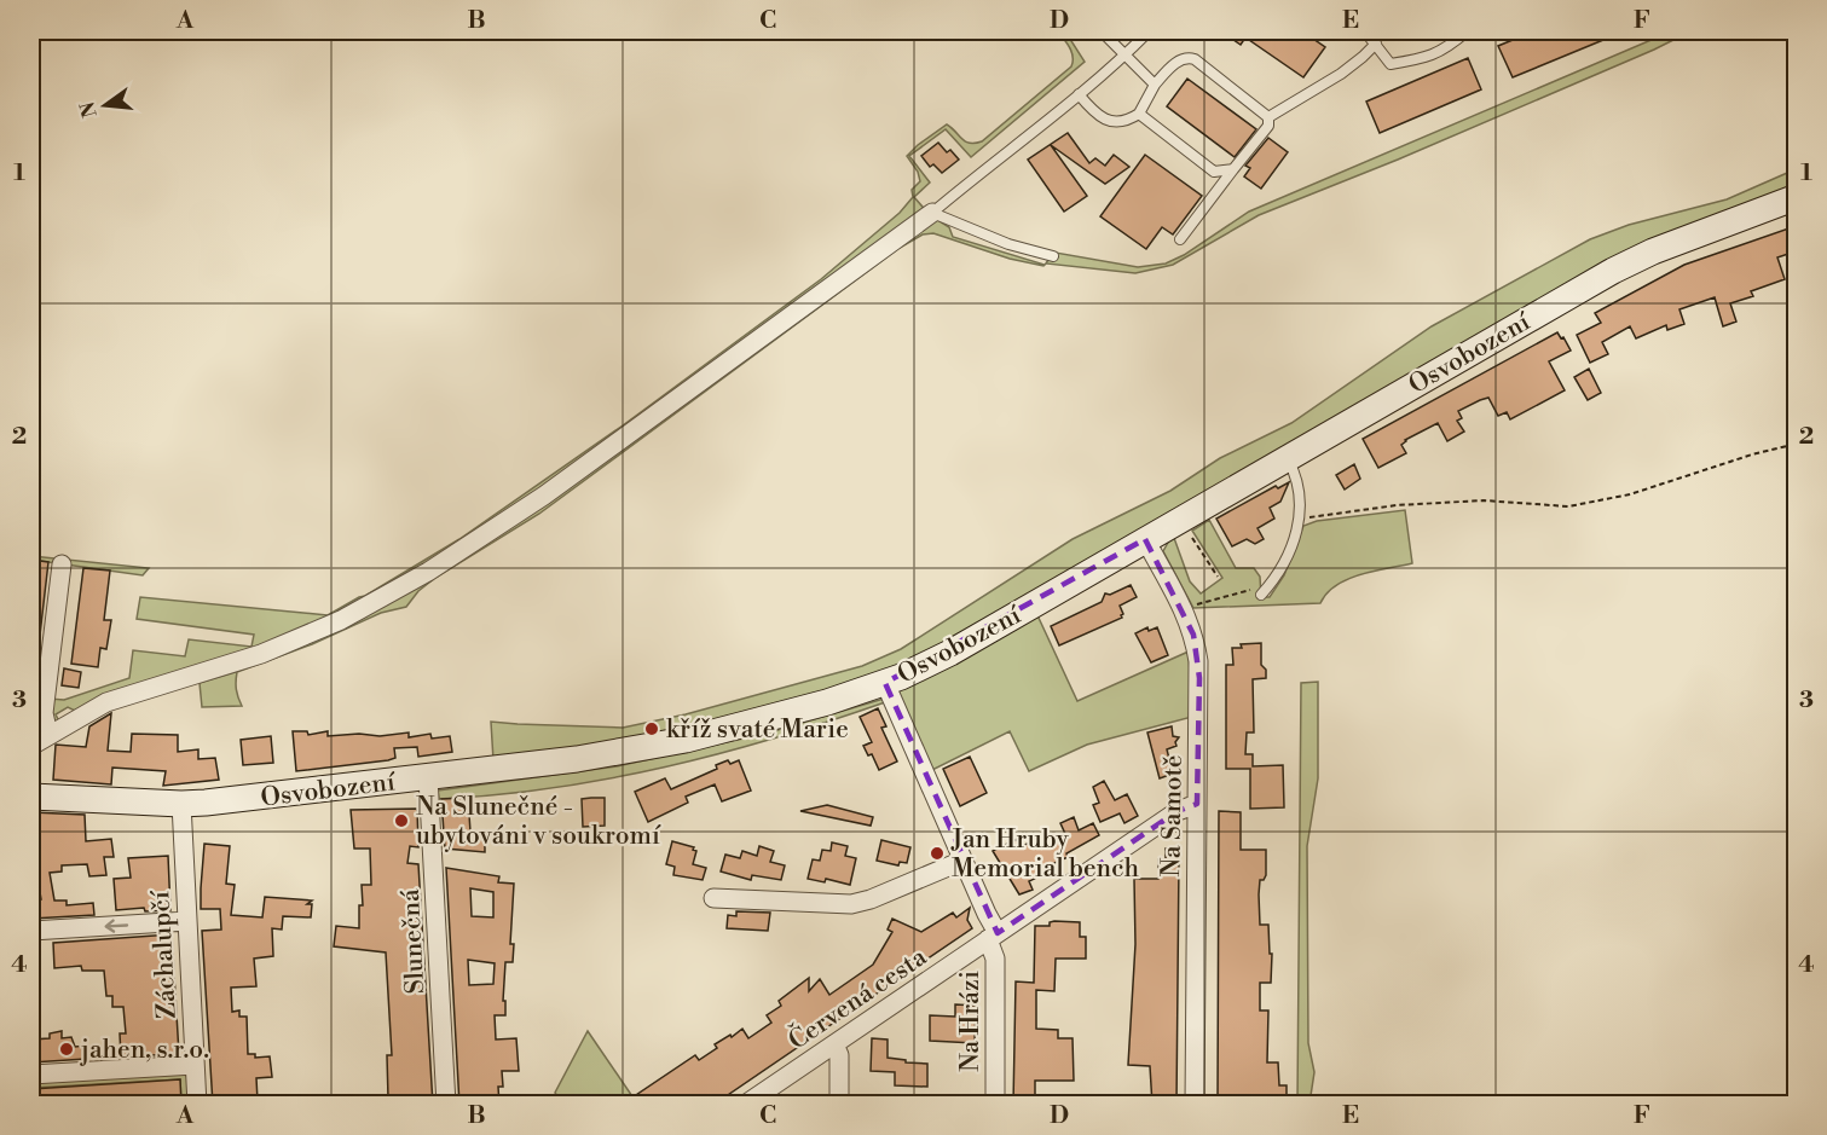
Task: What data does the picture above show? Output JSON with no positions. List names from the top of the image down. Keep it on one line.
{"streets":{"main road":["Osvobození"],"street":["Na Samotě","Slunečná","Záchalupčí","Červená cesta","Na Hrázi"]},"crossings":[["Osvobození","Na Samotě"],["Osvobození","Slunečná"],["Osvobození","Záchalupčí"],["Na Samotě","Červená cesta"],["Červená cesta","Na Hrázi"]],"places":["kříž svaté Marie","Na Slunečné - ubytováni v soukromí","Jan Hruby Memorial bench","jahen, s.r.o."],"north":"left","grid":{"columns":["A","B","C","D","E","F"],"rows":["1","2","3","4"]}}
